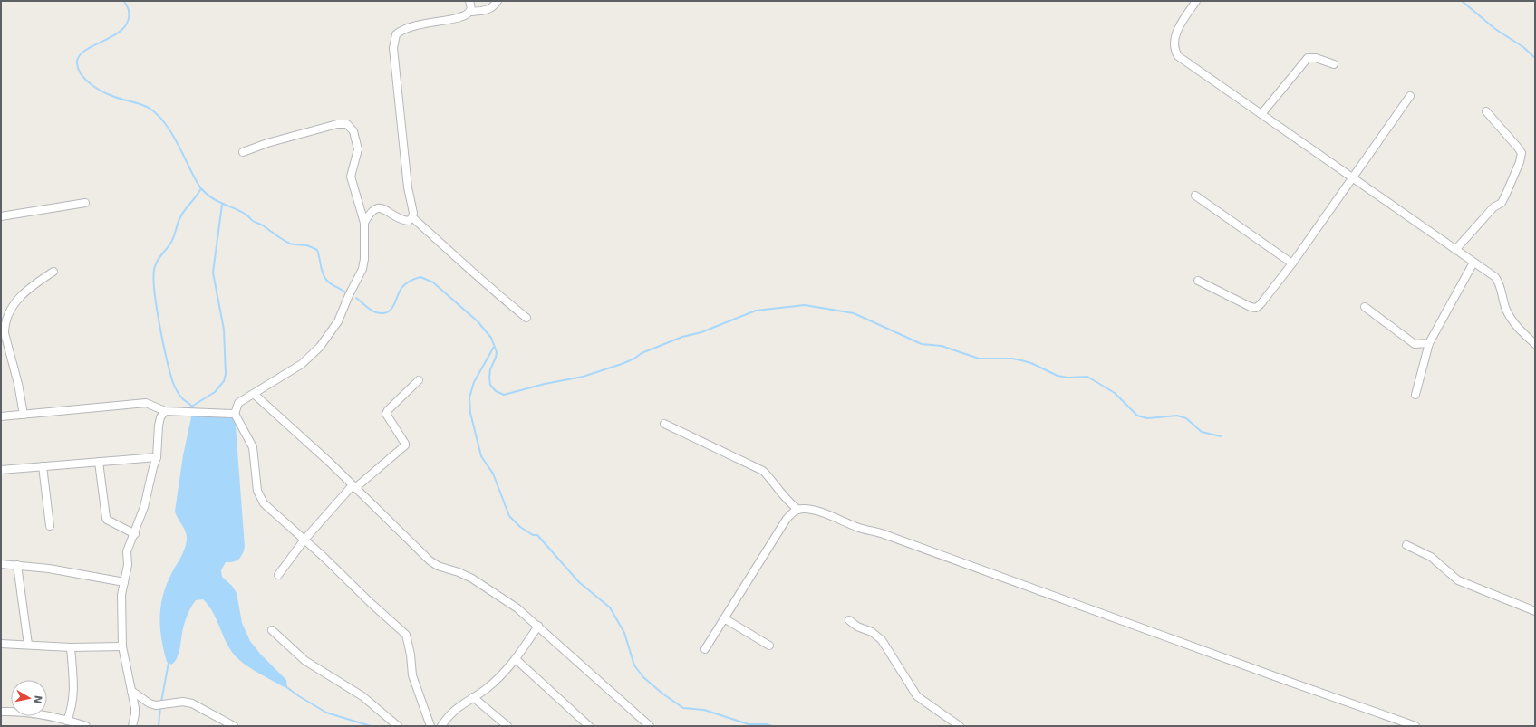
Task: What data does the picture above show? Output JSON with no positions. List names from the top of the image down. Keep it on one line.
{"north":"right"}
